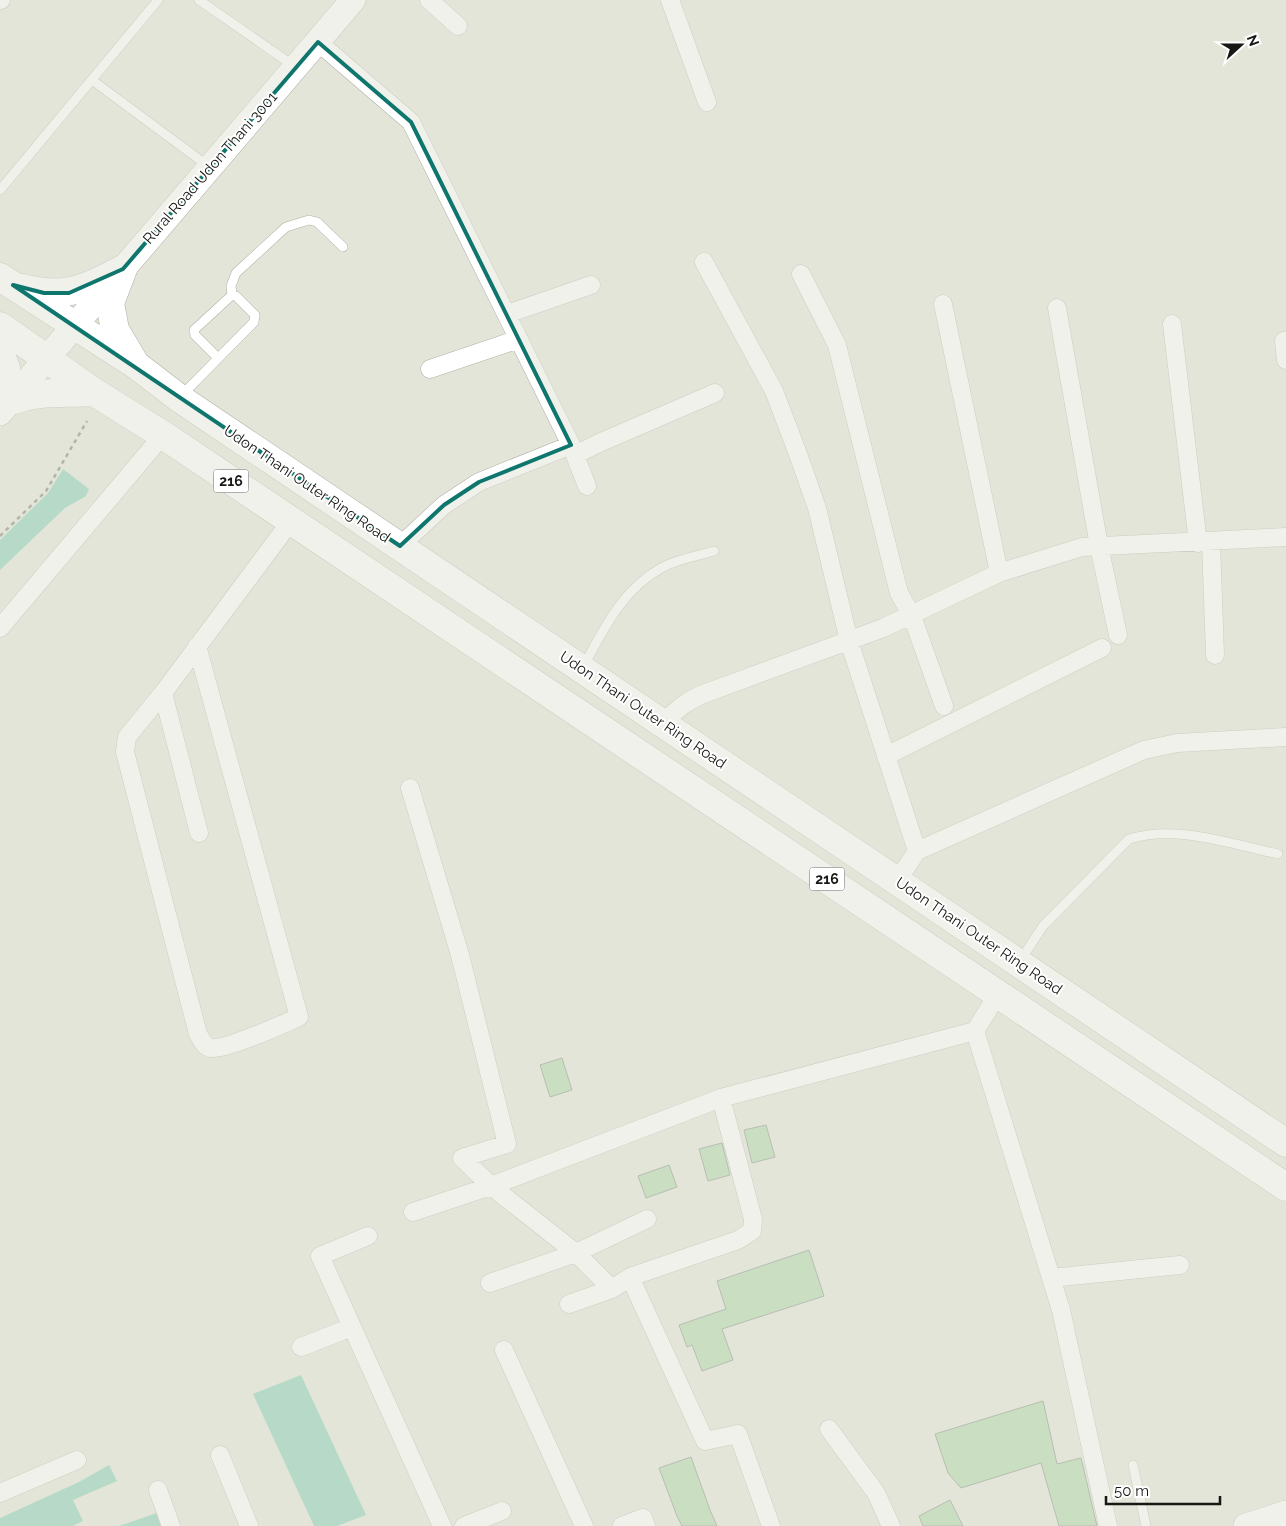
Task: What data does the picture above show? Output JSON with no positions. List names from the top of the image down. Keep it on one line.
{"streets":{"main road":["216","Udon Thani Outer Ring Road"],"street":["Rural Road Udon Thani 3001"]},"crossings":[["Rural Road Udon Thani 3001","216"],["Rural Road Udon Thani 3001","Udon Thani Outer Ring Road"]],"scale_bar":"50 m","north":"right"}
